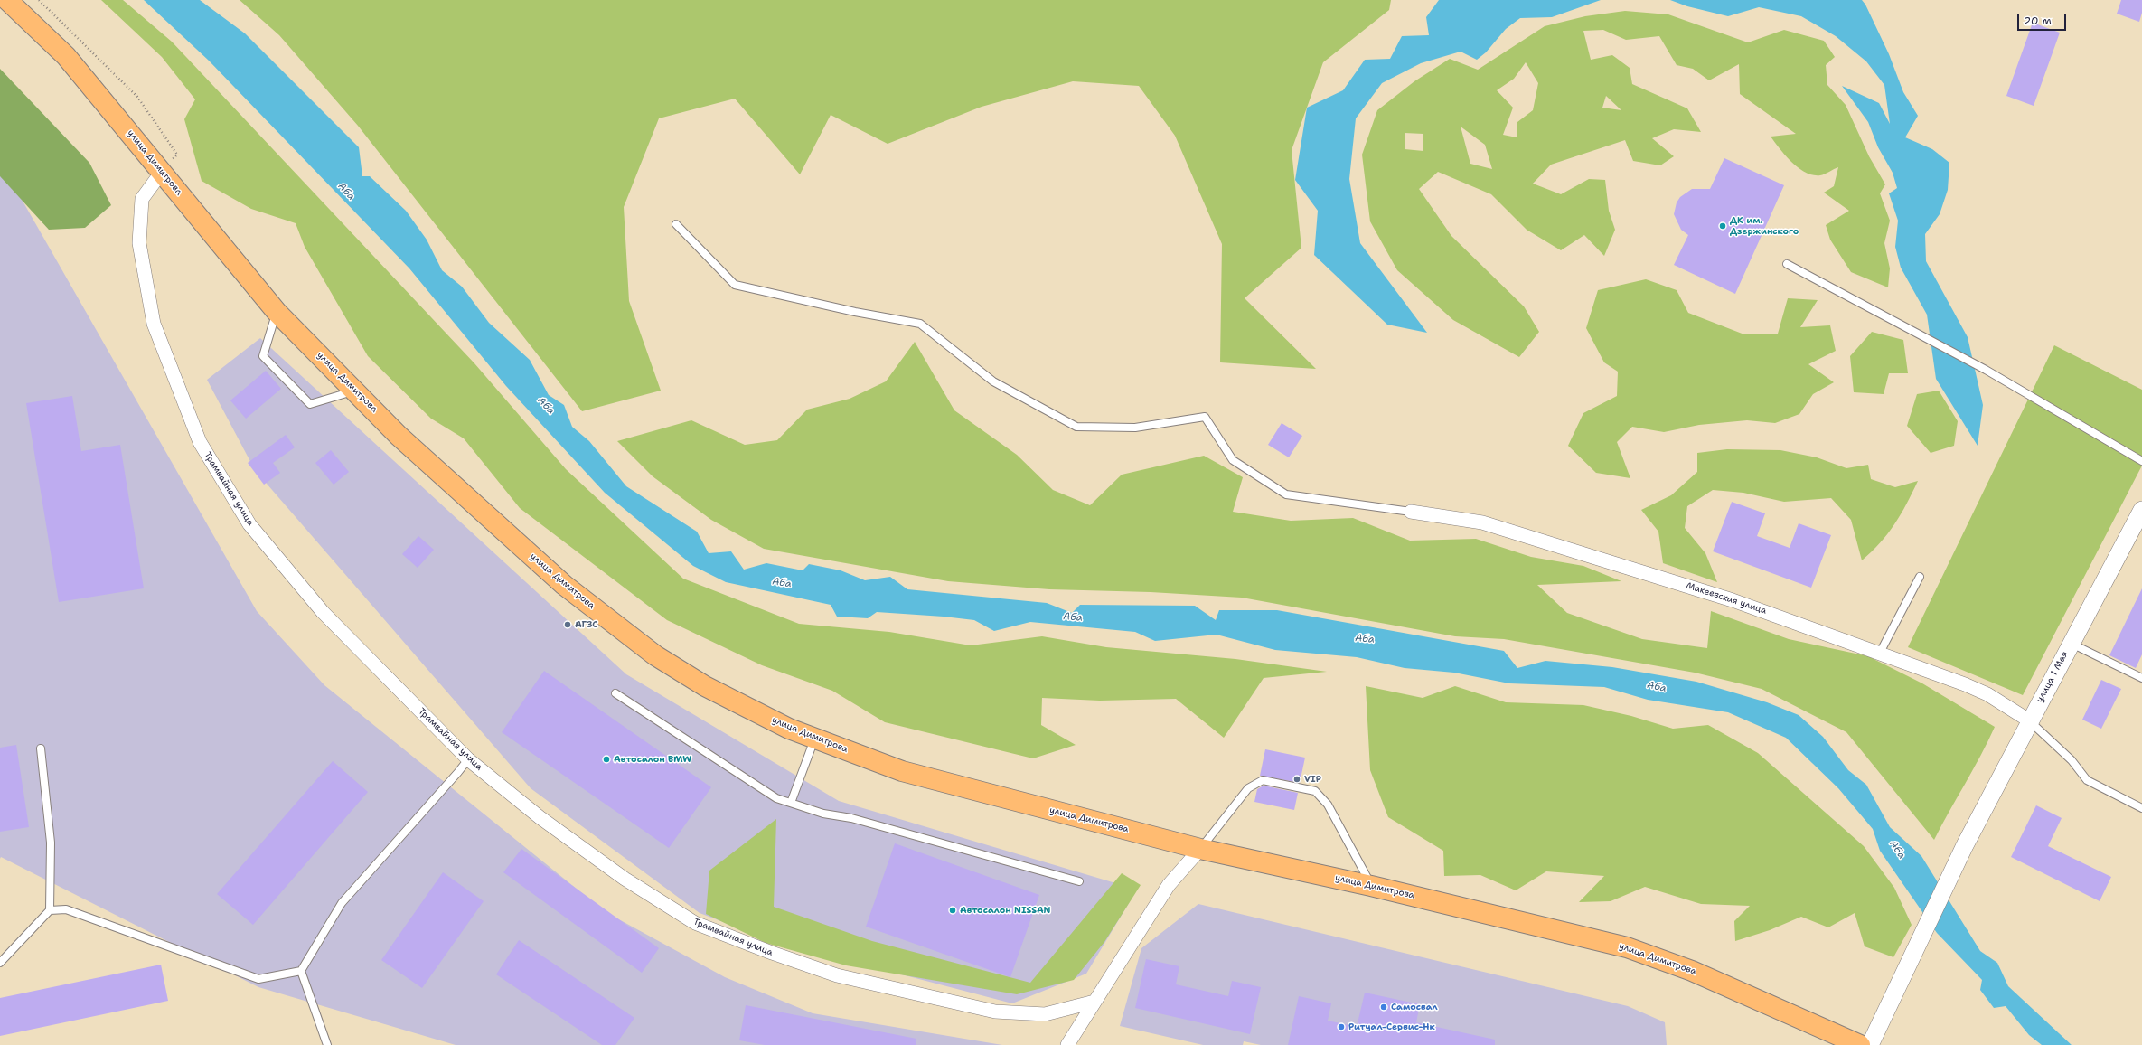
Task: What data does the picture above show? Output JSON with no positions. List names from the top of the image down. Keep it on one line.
{"streets":{"main road":["улица Димитрова"],"street":["Трамвайная улица","Макеевская улица","улица 1 Мая"]},"crossings":[["улица Димитрова","Трамвайная улица"],["Макеевская улица","улица 1 Мая"]],"water":["Аба"],"places":["ДК им. Дзержинского","АГЗС","Автосалон BMW","VIP","Автосалон NISSAN","Самосвал","Ритуал-Сервис-Нк"],"scale_bar":"20 m"}
